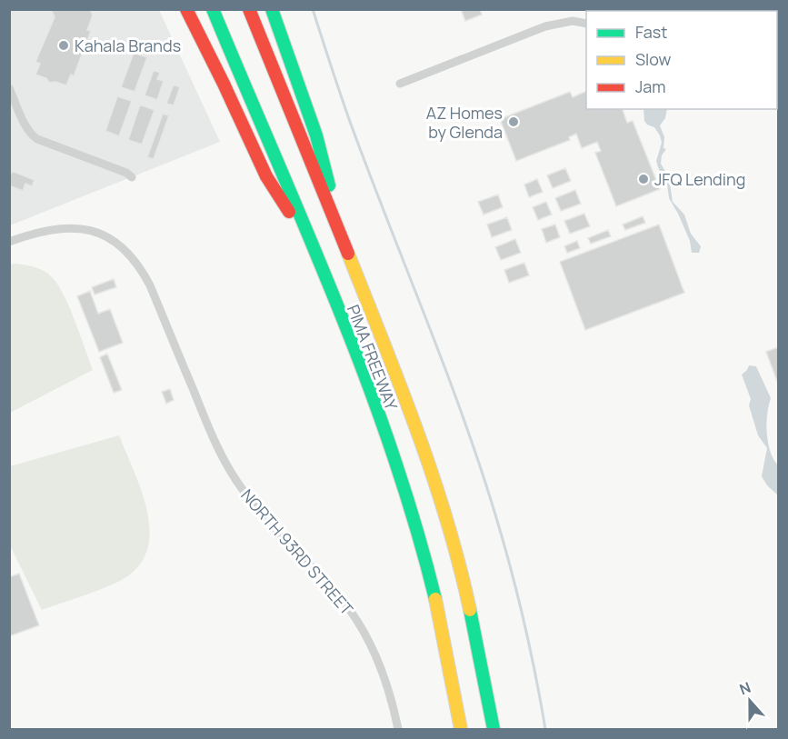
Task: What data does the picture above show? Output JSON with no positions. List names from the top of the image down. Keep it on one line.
{"streets":{"highway":["PIMA FREEWAY"],"street":["NORTH 93RD STREET"]},"places":["Kahala Brands","AZ Homes by Glenda","JFQ Lending"],"legend":["Fast","Slow","Jam"],"north":"top"}
